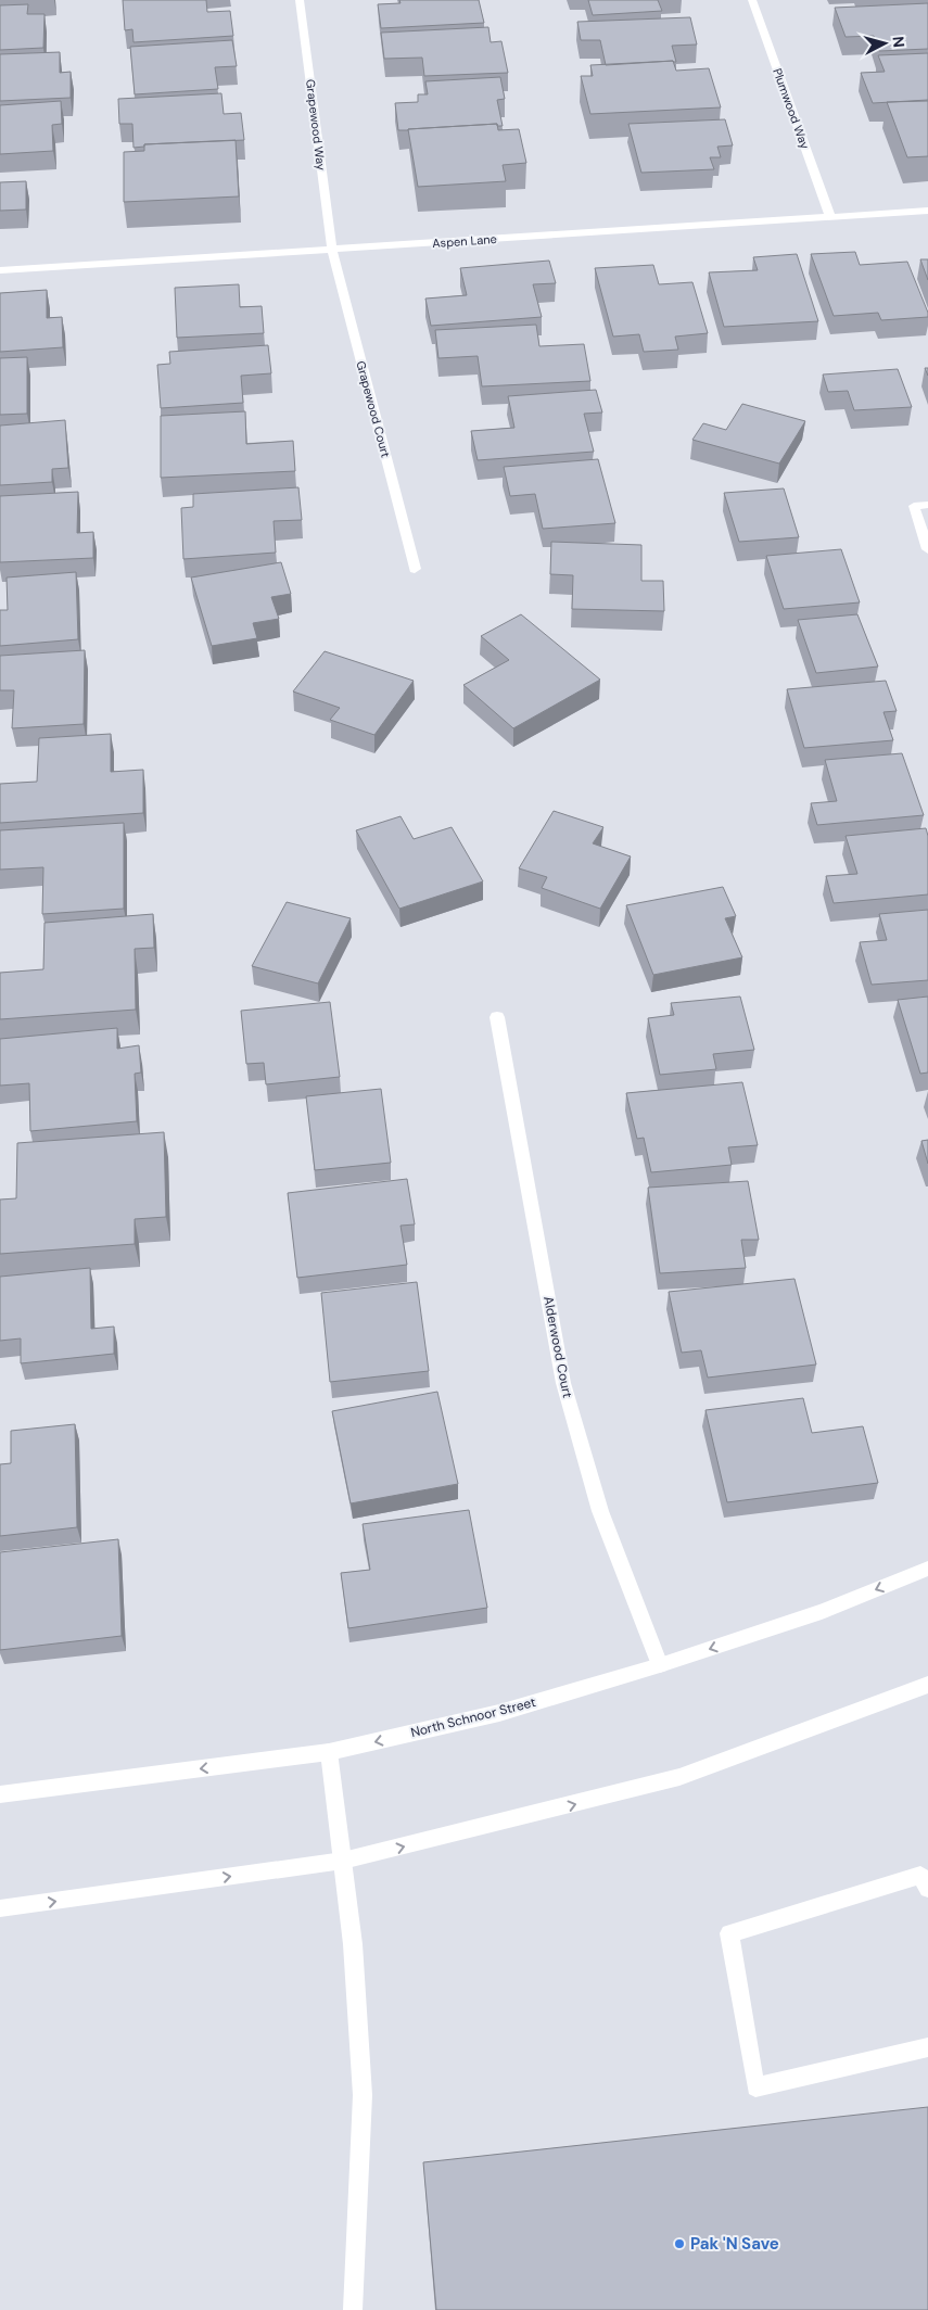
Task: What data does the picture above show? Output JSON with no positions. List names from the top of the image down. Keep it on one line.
{"streets":{"street":["Plumwood Way","Grapewood Way","Aspen Lane","Grapewood Court","Alderwood Court","North Schnoor Street"]},"crossings":[["Plumwood Way","Aspen Lane"],["Grapewood Way","Aspen Lane"],["Grapewood Way","Grapewood Court"],["Aspen Lane","Grapewood Court"],["Alderwood Court","North Schnoor Street"]],"places":["Pak 'N Save"],"north":"right"}
